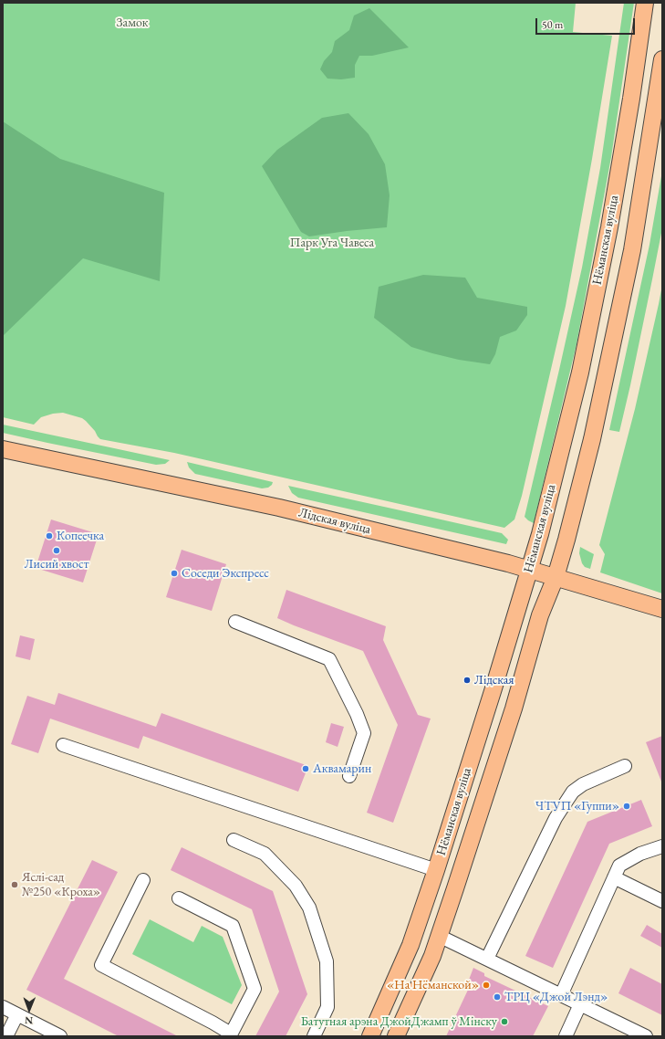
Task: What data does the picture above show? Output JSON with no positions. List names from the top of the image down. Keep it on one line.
{"streets":{"main road":["Нёманская вуліца","Лідская вуліца"]},"crossings":[["Нёманская вуліца","Лідская вуліца"]],"parks":["Замок","Парк Уга Чавеса"],"places":["Копеечка","Лисий хвост","Соседи Экспресс","Лідская","Аквамарин","ЧТУП «Гуппи»","Яслі-сад №250 «Кроха»","«На Нёманской»","ТРЦ «Джой Лэнд»","Батутная арэна ДжойДжамп ў Мінску"],"scale_bar":"50 m","north":"bottom"}
